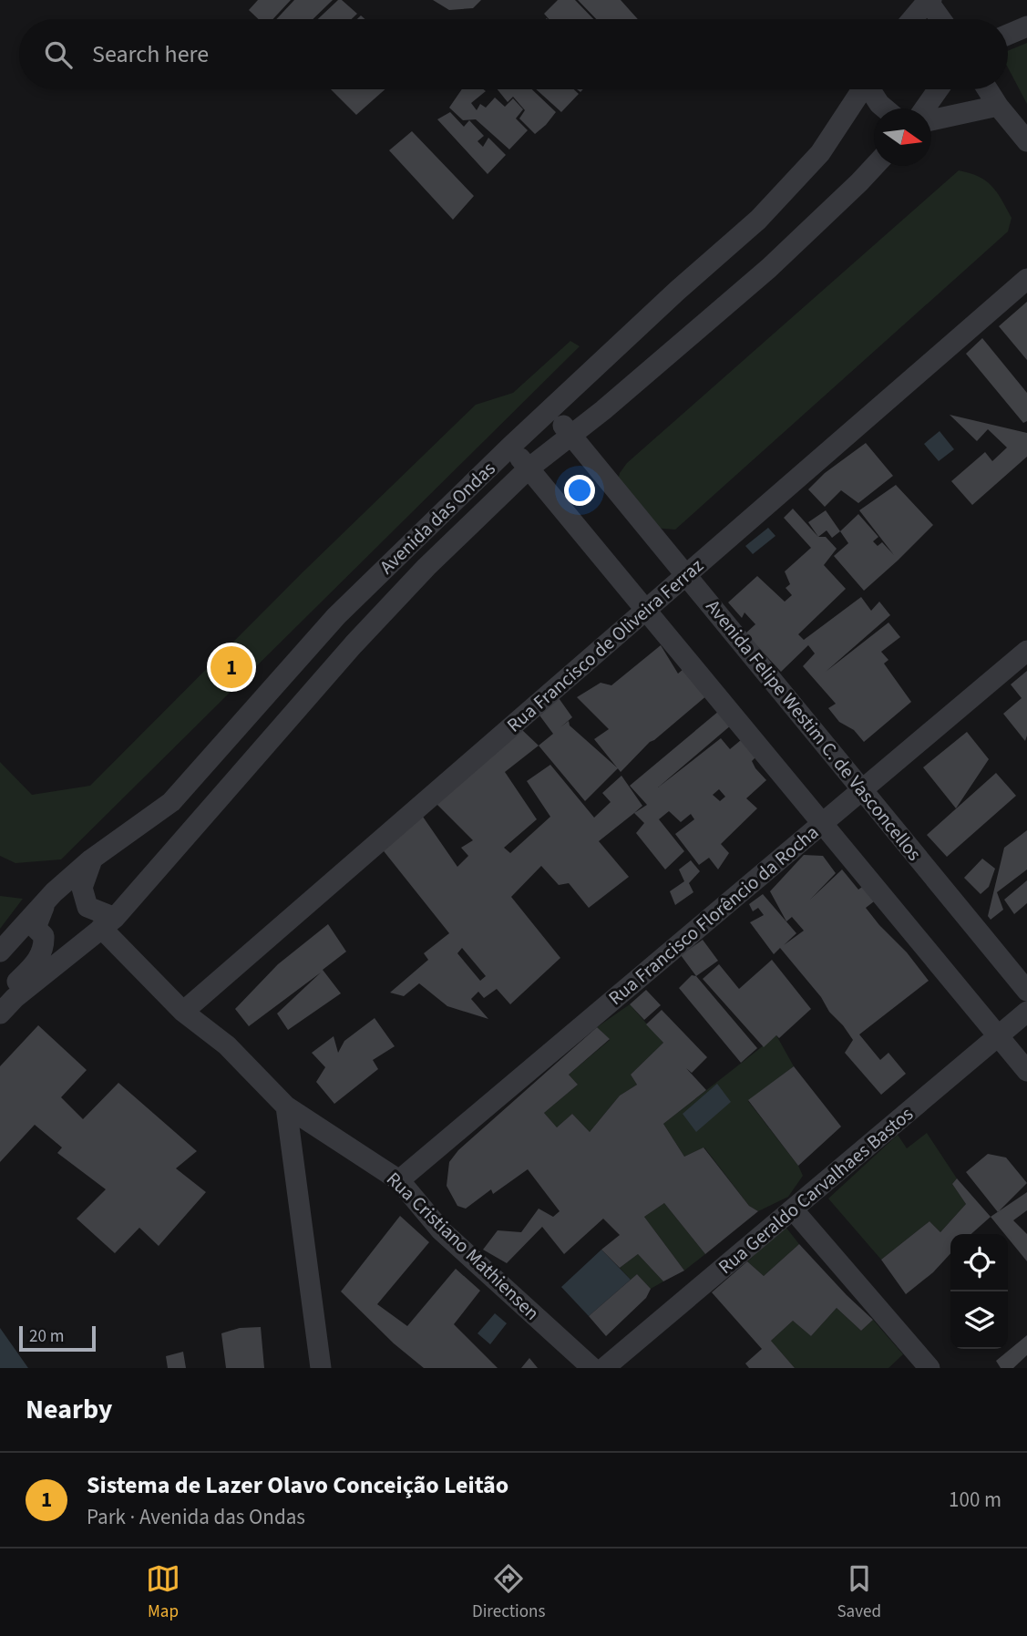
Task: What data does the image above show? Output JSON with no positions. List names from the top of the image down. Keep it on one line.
{"streets":{"street":["Avenida das Ondas","Rua Francisco de Oliveira Ferraz","Avenida Felipe Westim C. de Vasconcellos","Rua Francisco Florêncio da Rocha","Rua Geraldo Carvalhaes Bastos","Rua Cristiano Mathiensen"]},"crossings":[["Avenida das Ondas","Avenida Felipe Westim C. de Vasconcellos"],["Avenida das Ondas","Rua Cristiano Mathiensen"],["Rua Francisco de Oliveira Ferraz","Avenida Felipe Westim C. de Vasconcellos"],["Rua Francisco de Oliveira Ferraz","Rua Cristiano Mathiensen"],["Avenida Felipe Westim C. de Vasconcellos","Rua Francisco Florêncio da Rocha"],["Rua Francisco Florêncio da Rocha","Rua Cristiano Mathiensen"]],"scale_bar":"20 m","north":"right","page":{"search":"Search here","pins":"1","scale":"20 m","heading":"Nearby","list":[{"mark":"1","name":"Sistema de Lazer Olavo Conceição Leitão","note":"Park · Avenida das Ondas","value":"100 m"}],"nav":["Map","Directions","Saved"]}}
